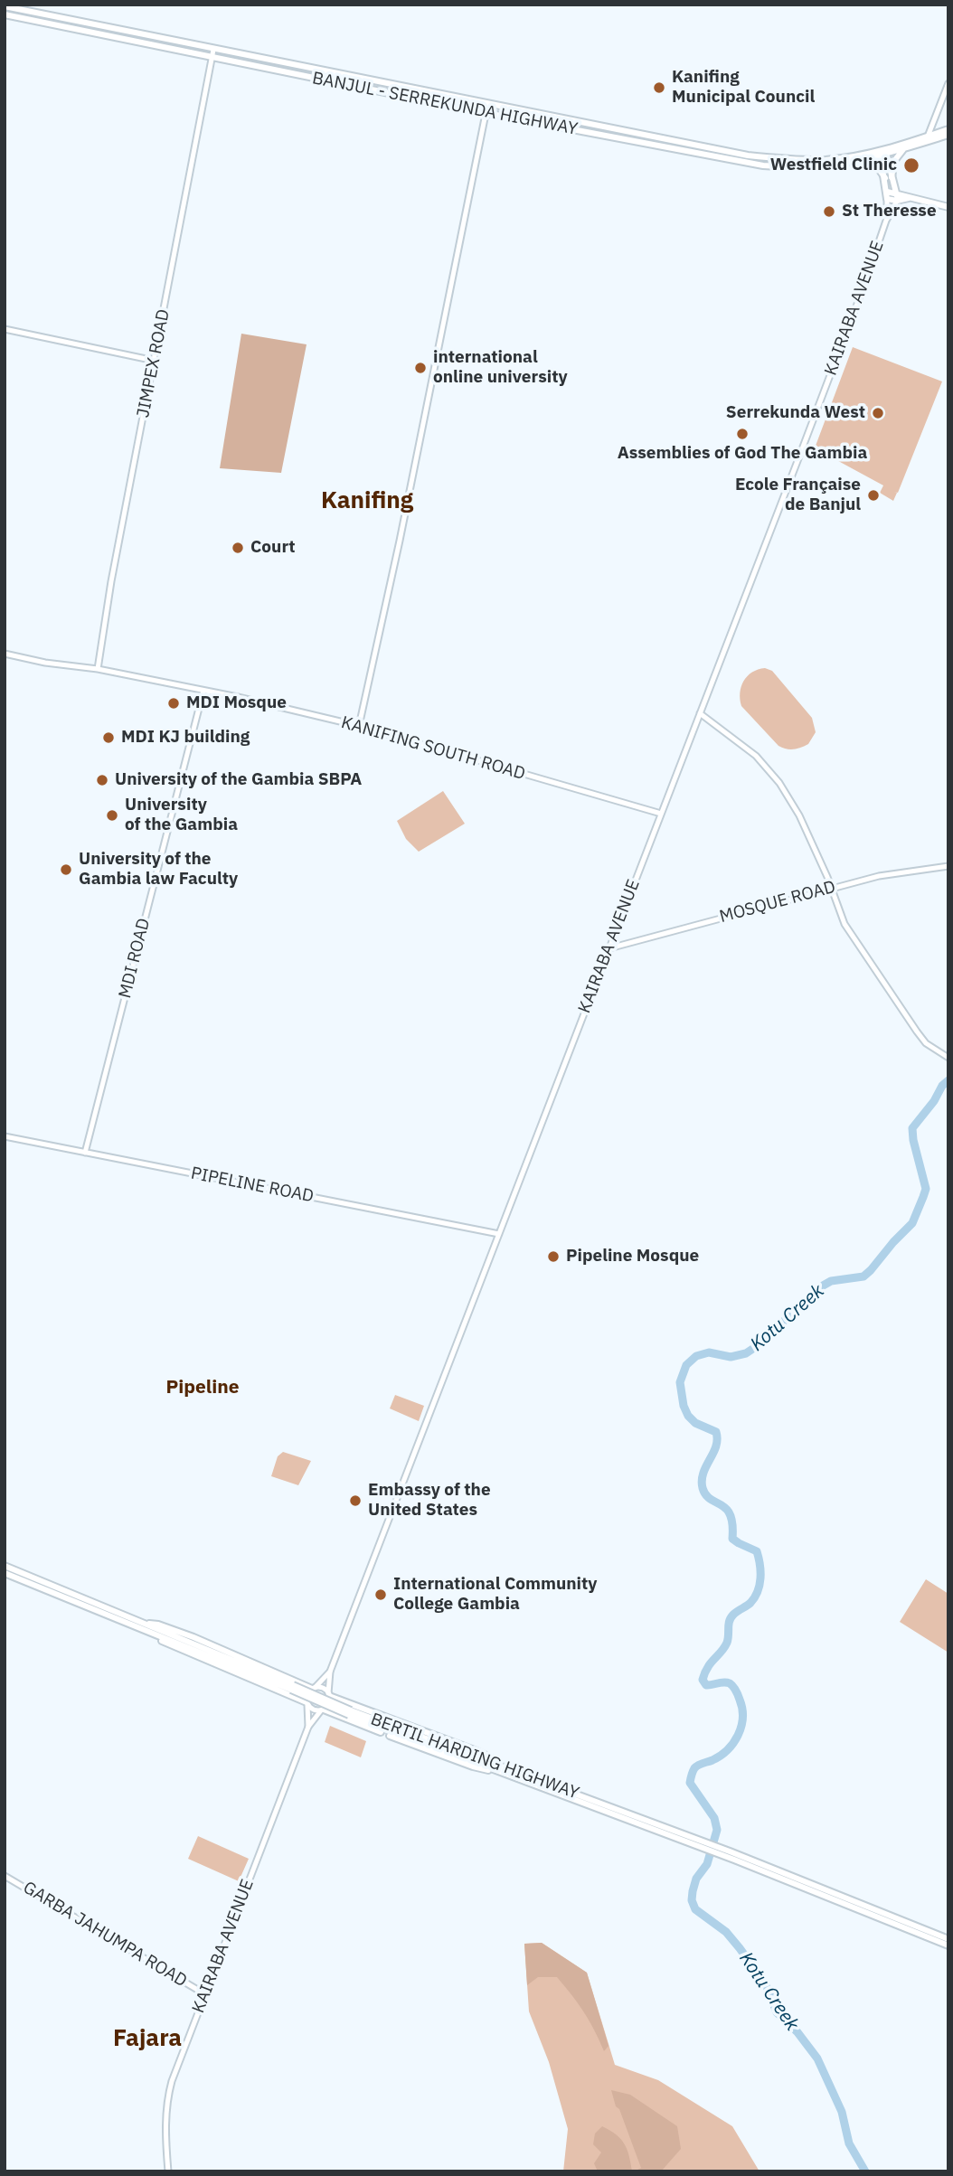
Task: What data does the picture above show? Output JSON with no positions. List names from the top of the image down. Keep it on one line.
{"streets":{"main road":["BANJUL - SERREKUNDA HIGHWAY","KAIRABA AVENUE","BERTIL HARDING HIGHWAY"],"street":["JIMPEX ROAD","KANIFING SOUTH ROAD","MOSQUE ROAD","MDI ROAD","PIPELINE ROAD","GARBA JAHUMPA ROAD"]},"crossings":[["BANJUL - SERREKUNDA HIGHWAY","KAIRABA AVENUE"],["BANJUL - SERREKUNDA HIGHWAY","JIMPEX ROAD"],["KAIRABA AVENUE","KANIFING SOUTH ROAD"],["KAIRABA AVENUE","MOSQUE ROAD"],["KAIRABA AVENUE","PIPELINE ROAD"],["KAIRABA AVENUE","GARBA JAHUMPA ROAD"],["JIMPEX ROAD","KANIFING SOUTH ROAD"],["KANIFING SOUTH ROAD","MDI ROAD"],["MDI ROAD","PIPELINE ROAD"]],"districts":["Kanifing","Pipeline","Fajara"],"water":["Kotu Creek"],"places":["Kanifing Municipal Council","Westfield Clinic","St Theresse","international online university","Serrekunda West","Assemblies of God The Gambia","Ecole Française de Banjul","Court","MDI Mosque","MDI KJ building","University of the Gambia SBPA","University of the Gambia","University of the Gambia law Faculty","Pipeline Mosque","Embassy of the United States","International Community College Gambia"]}
